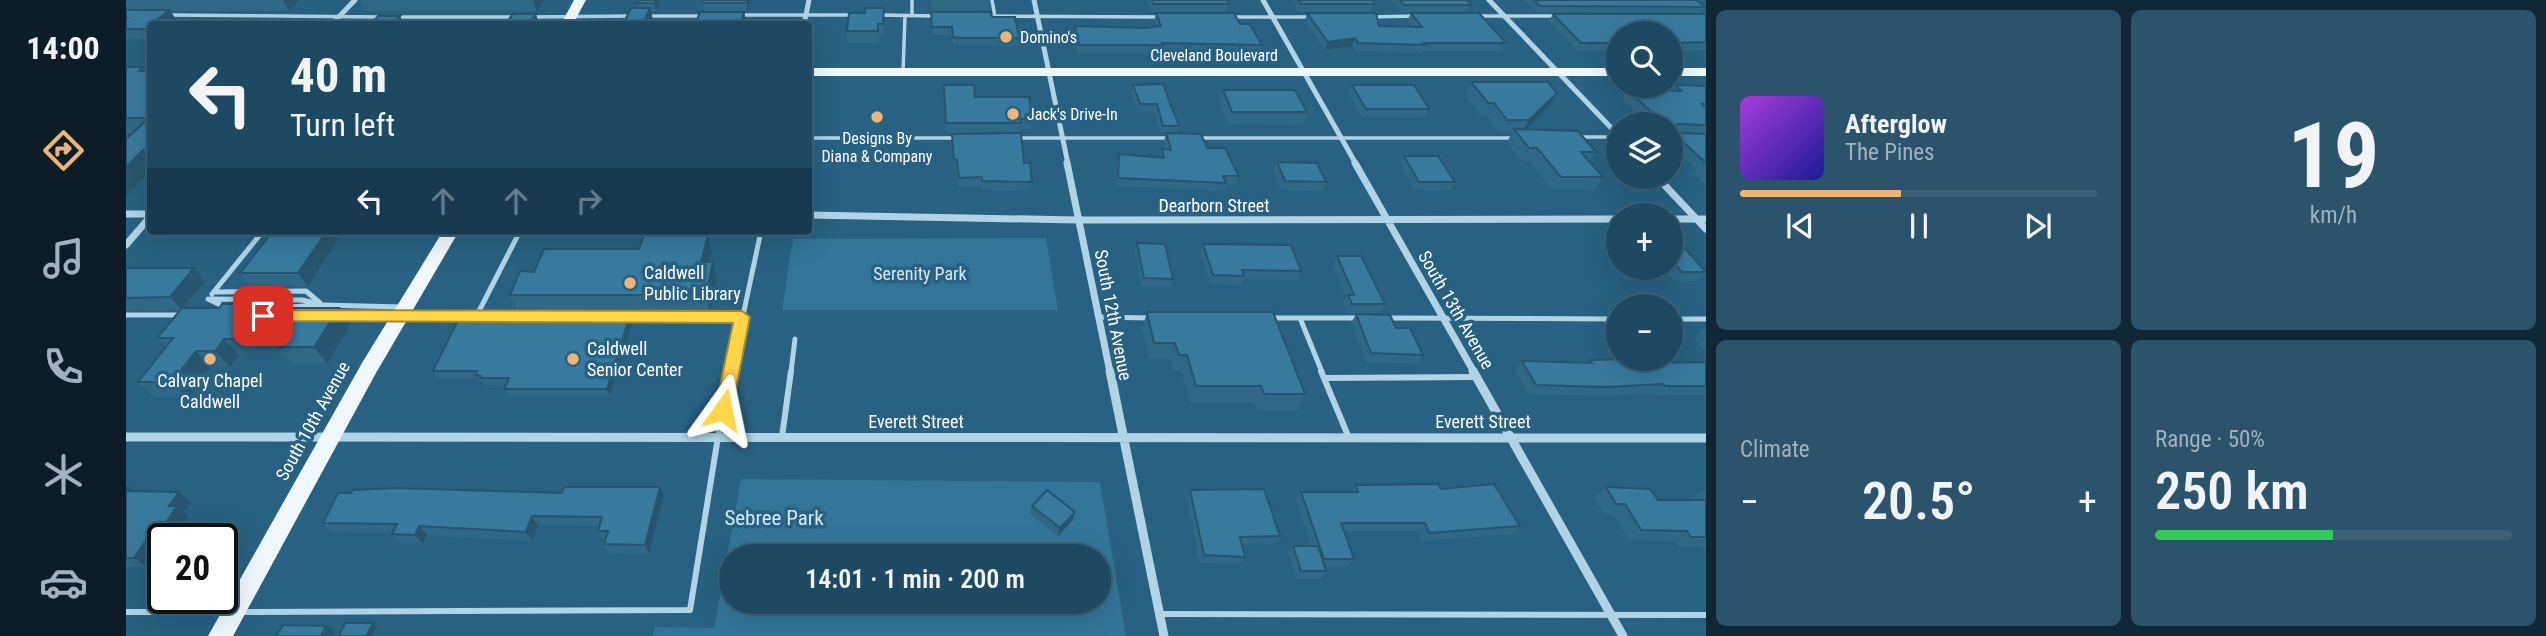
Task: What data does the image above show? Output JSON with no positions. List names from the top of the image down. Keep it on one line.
{"streets":{"main road":["Cleveland Boulevard","South 10th Avenue"],"street":["Dearborn Street","South 13th Avenue","South 12th Avenue","Everett Street"]},"crossings":[["Cleveland Boulevard","South 13th Avenue"],["Cleveland Boulevard","South 12th Avenue"],["Dearborn Street","South 13th Avenue"],["Dearborn Street","South 12th Avenue"],["South 13th Avenue","Everett Street"],["South 12th Avenue","Everett Street"],["South 10th Avenue","Everett Street"]],"parks":["Serenity Park","Sebree Park"],"places":["Domino's","Jack's Drive-In","Designs By Diana & Company","Caldwell Public Library","Calvary Chapel Caldwell","Caldwell Senior Center"],"page":{"tabs":"14:00","tile":[["19","km/h"],"Climate",["Range · 50%","250 km"]],"map_buttons":["+","−"],"turn":["40 m","Turn left"],"song":["Afterglow","The Pines"],"heat":["−","20.5°","+"],"limit":"20","trip":"14:01 · 1 min · 200 m"}}
